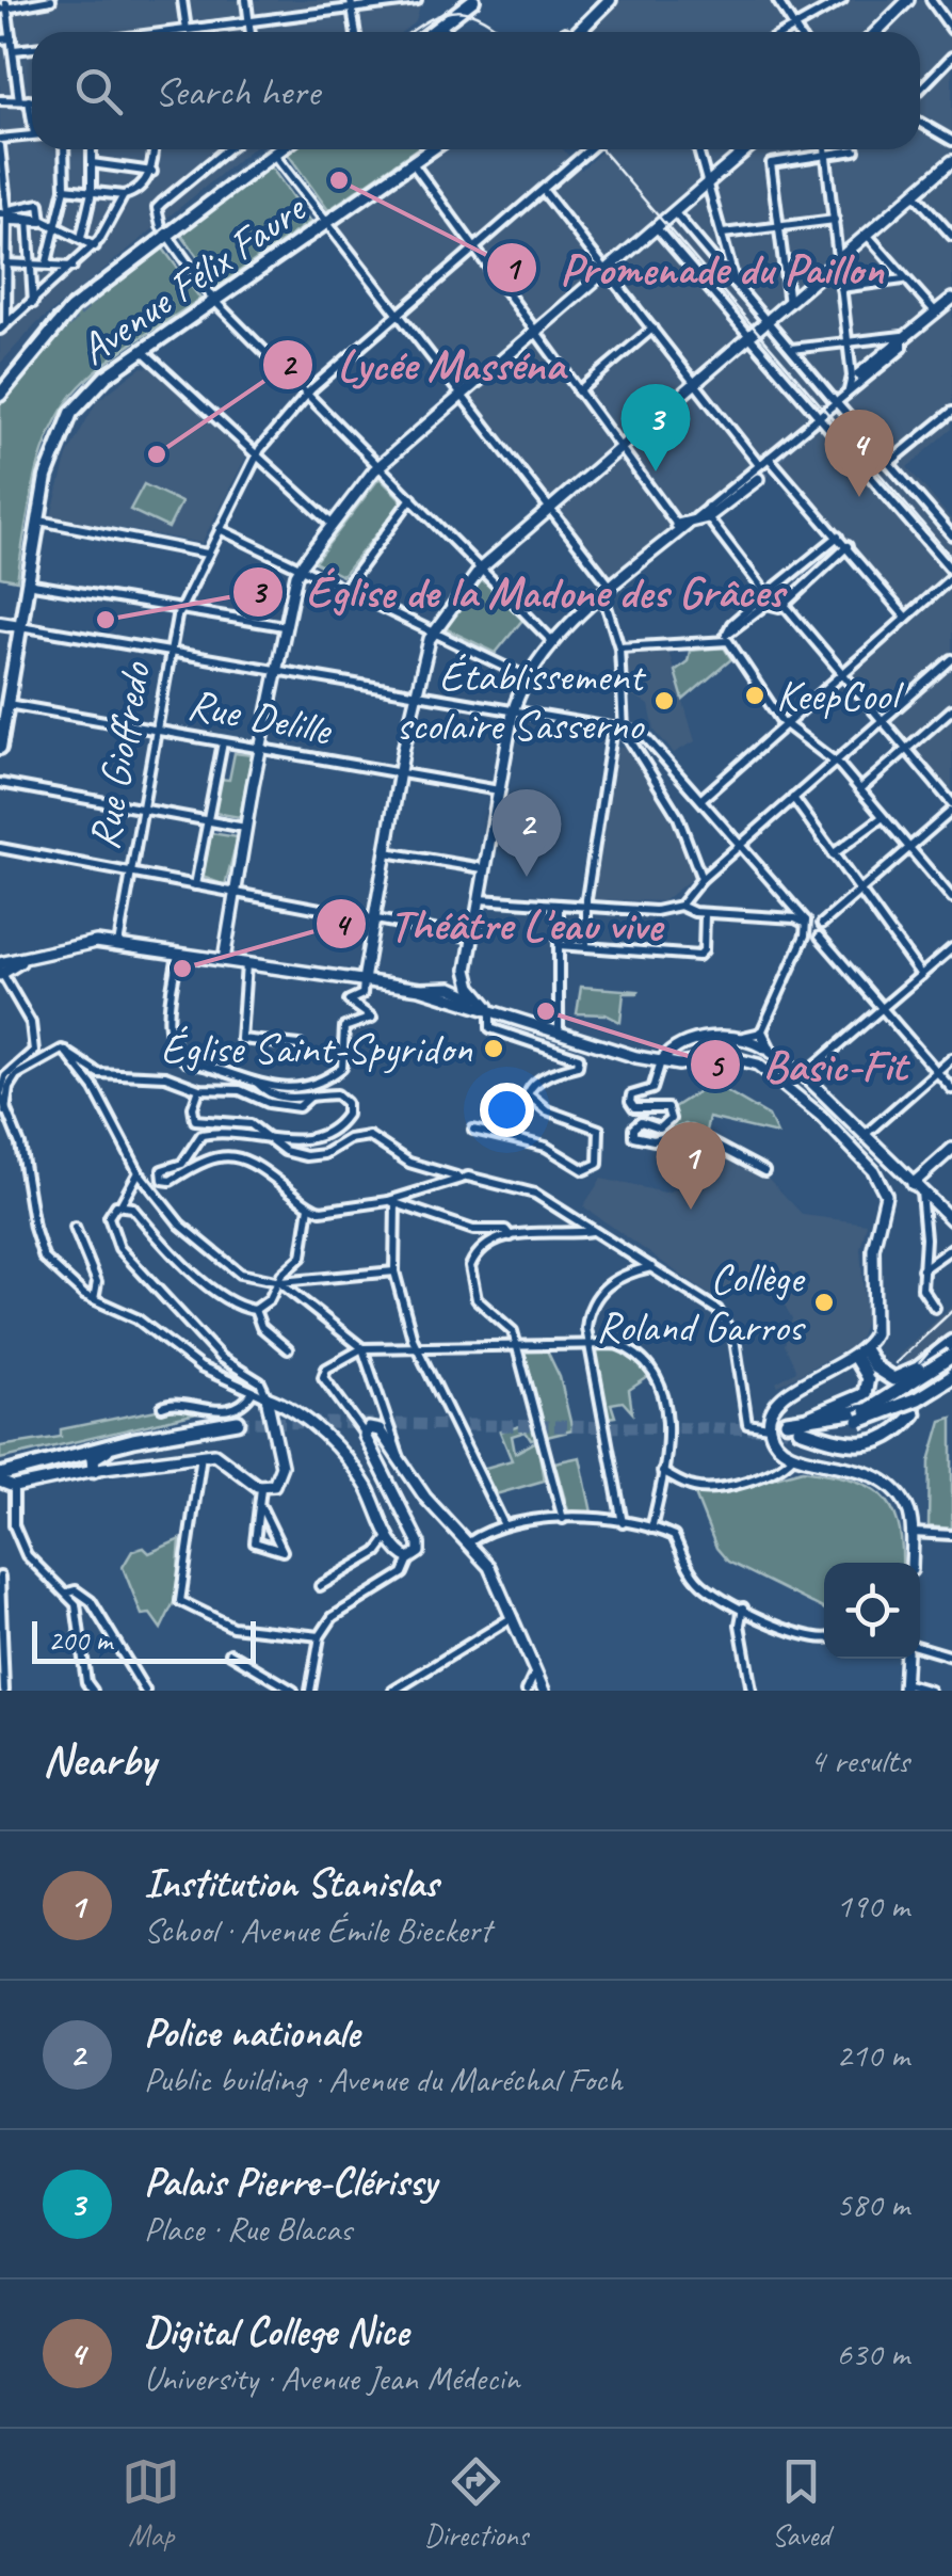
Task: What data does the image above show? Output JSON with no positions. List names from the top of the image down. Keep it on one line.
{"streets":{"main road":["Avenue Félix Faure"],"street":["Rue Delille","Rue Gioffredo"]},"crossings":[["Avenue Félix Faure","Rue Delille"],["Rue Delille","Rue Gioffredo"]],"places":["Promenade du Paillon","Lycée Masséna","Église de la Madone des Grâces","KeepCool","Établissement scolaire Sasserno","Théâtre L'eau vive","Basic-Fit","Église Saint-Spyridon","Collège Roland Garros"],"scale_bar":"200 m","page":{"search":"Search here","pins":["3","4","2","1"],"scale":"200 m","heading":["Nearby","4 results"],"list":[{"mark":"1","name":"Institution Stanislas","note":"School · Avenue Émile Bieckert","value":"190 m"},{"mark":"2","name":"Police nationale","note":"Public building · Avenue du Maréchal Foch","value":"210 m"},{"mark":"3","name":"Palais Pierre-Clérissy","note":"Place · Rue Blacas","value":"580 m"},{"mark":"4","name":"Digital College Nice","note":"University · Avenue Jean Médecin","value":"630 m"}],"nav":["Map","Directions","Saved"]}}
